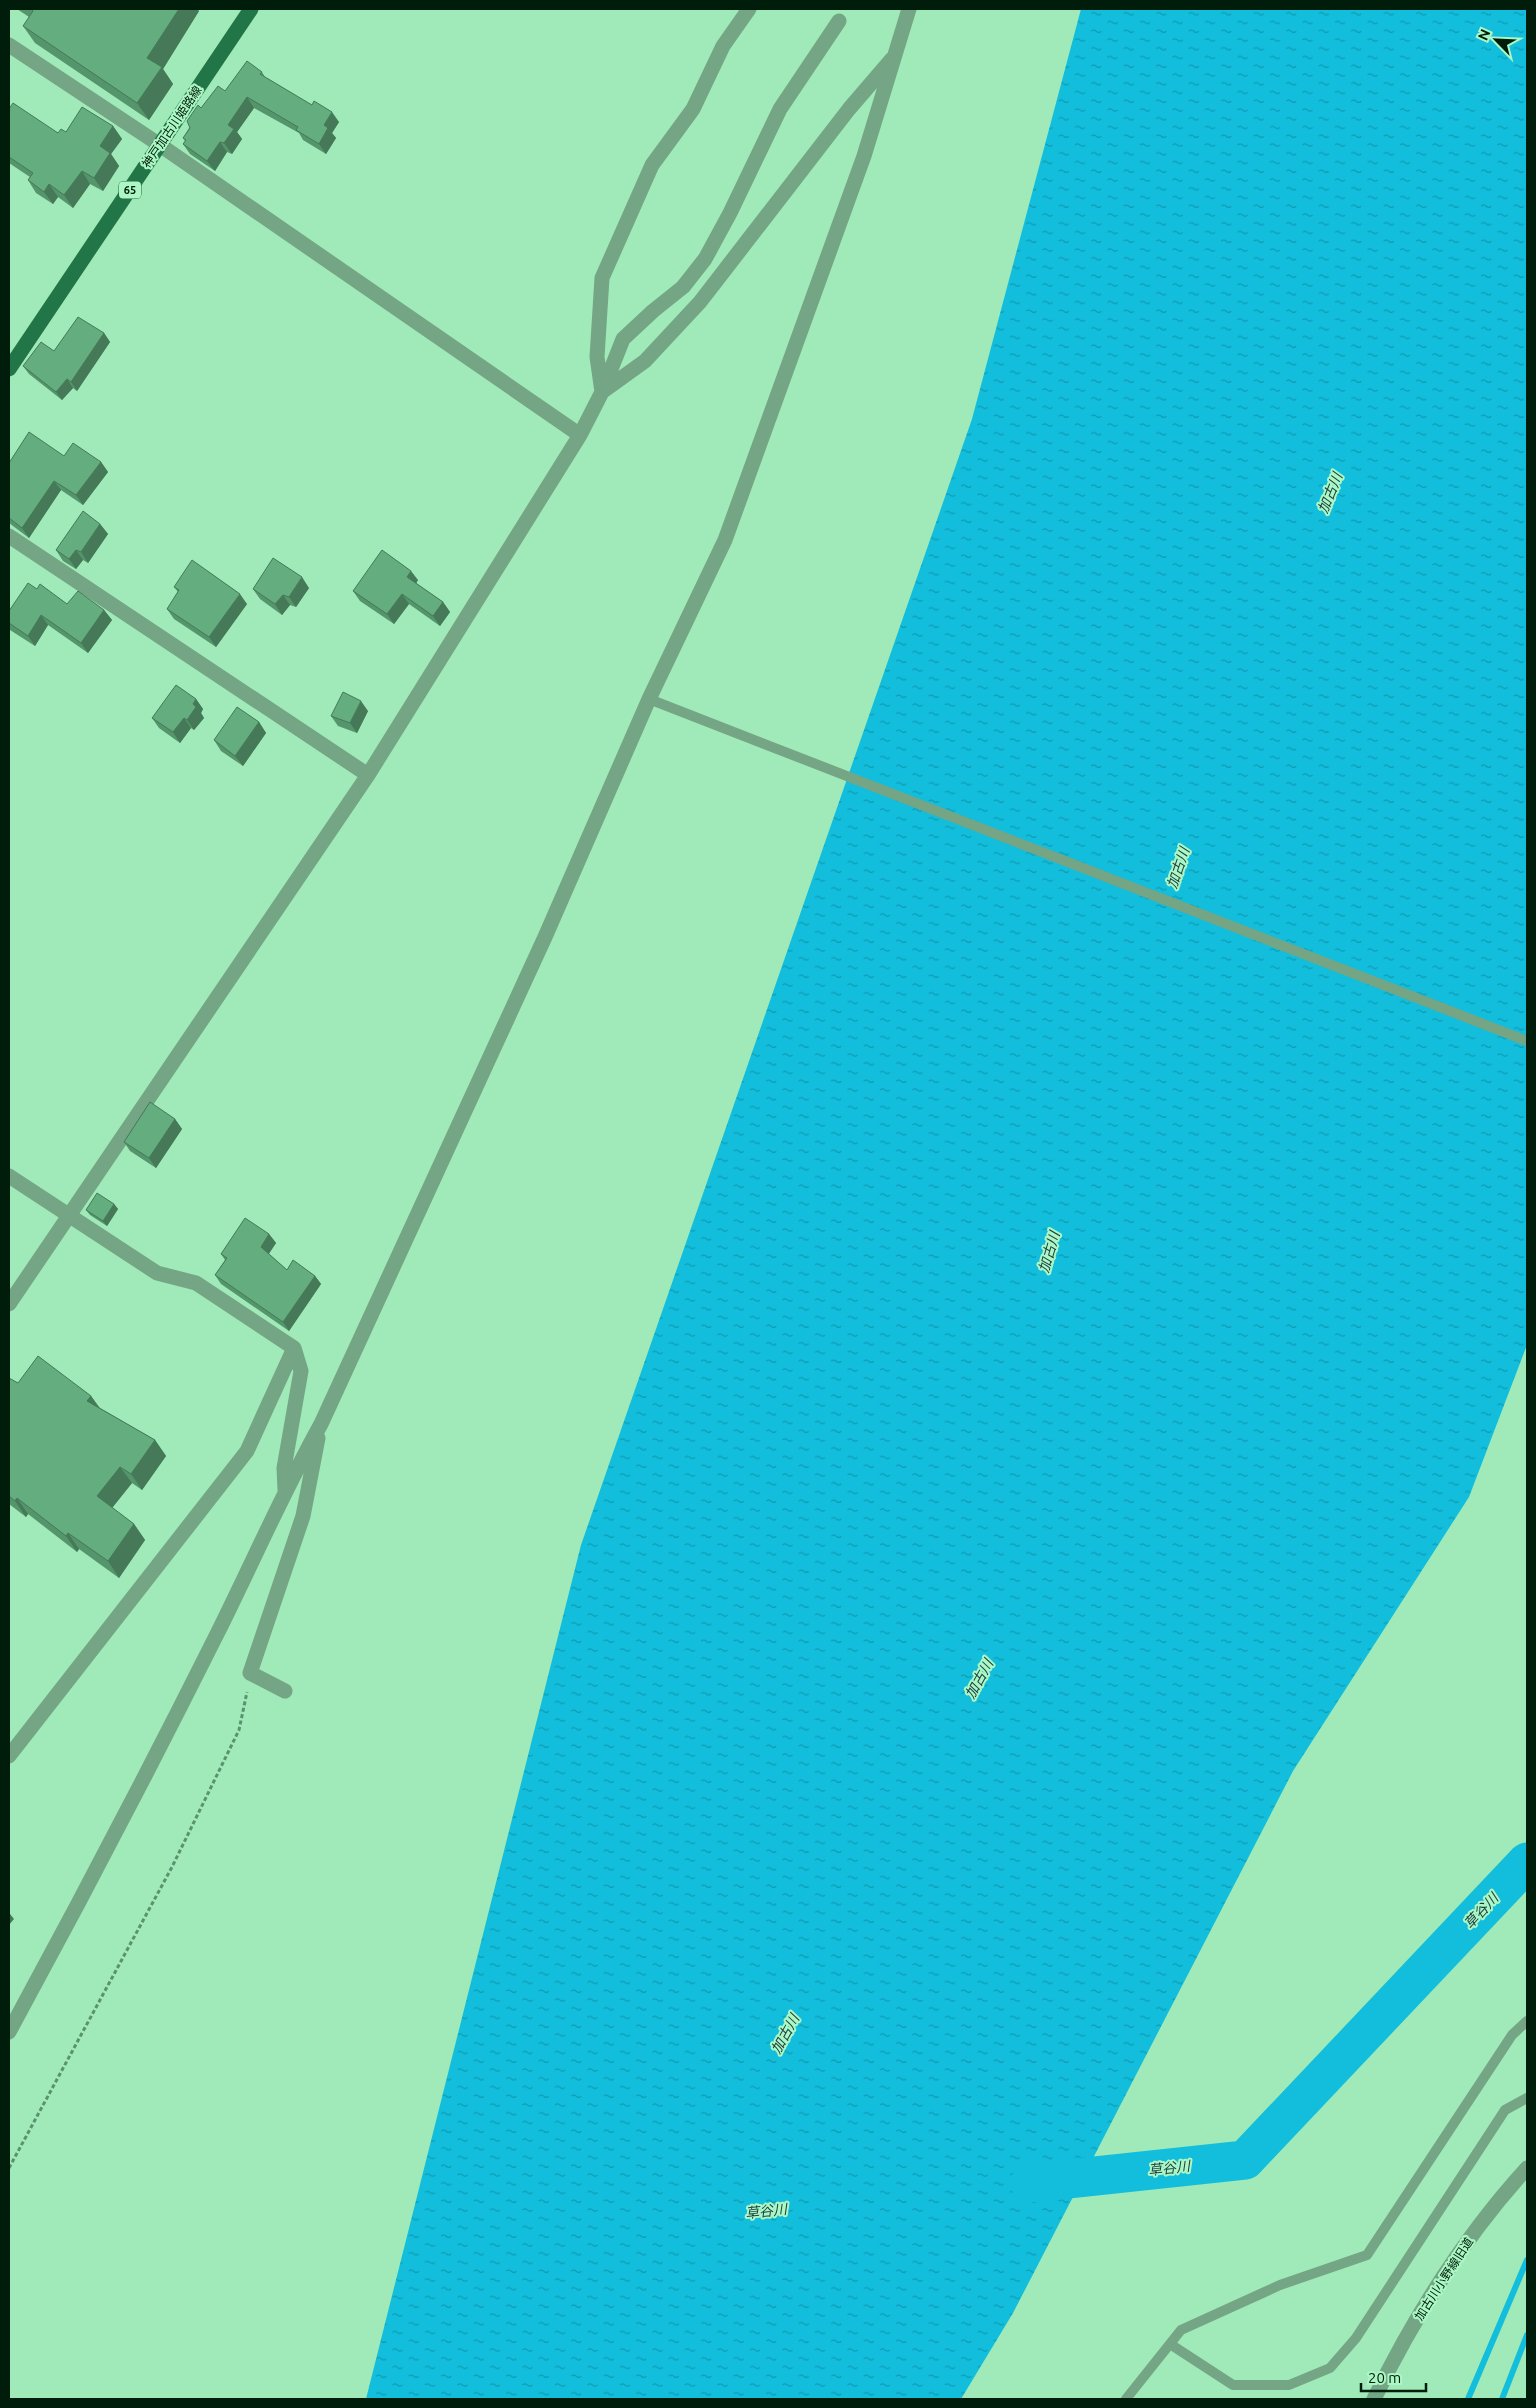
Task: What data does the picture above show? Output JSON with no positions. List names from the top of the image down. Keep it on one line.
{"streets":{"main road":["神戸加古川姫路線","65"],"street":["加古川小野線旧道"]},"water":["加古川","草谷川"],"scale_bar":"20 m","north":"top left"}
